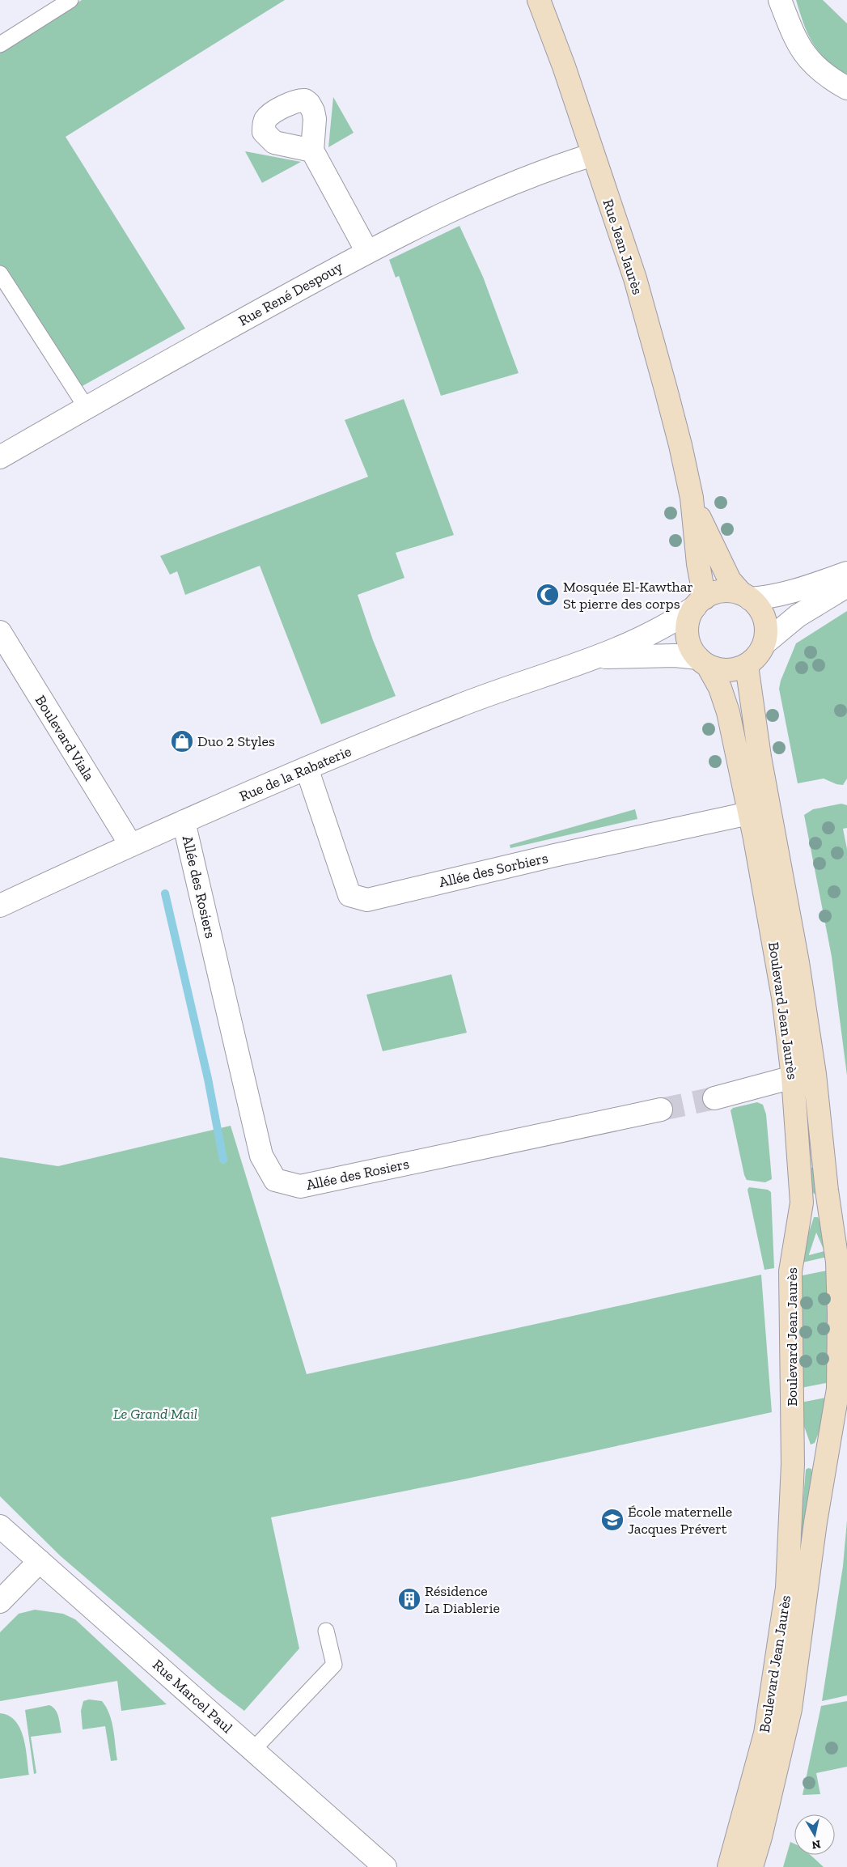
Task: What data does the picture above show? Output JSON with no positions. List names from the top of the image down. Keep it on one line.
{"streets":{"main road":["Rue Jean Jaurès","Boulevard Jean Jaurès"],"street":["Rue René Despouy","Boulevard Viala","Rue de la Rabaterie","Allée des Sorbiers","Allée des Rosiers","Rue Marcel Paul"]},"crossings":[["Rue Jean Jaurès","Rue René Despouy"],["Boulevard Viala","Rue de la Rabaterie"],["Rue de la Rabaterie","Allée des Sorbiers"],["Rue de la Rabaterie","Allée des Rosiers"],["Rue de la Rabaterie","Boulevard Jean Jaurès"],["Allée des Sorbiers","Boulevard Jean Jaurès"]],"parks":["Le Grand Mail"],"places":{"mosque":["Mosquée El-Kawthar St pierre des corps"],"shop":["Duo 2 Styles"],"school or university":["École maternelle Jacques Prévert"],"building":["Résidence La Diablerie"]},"north":"bottom"}
